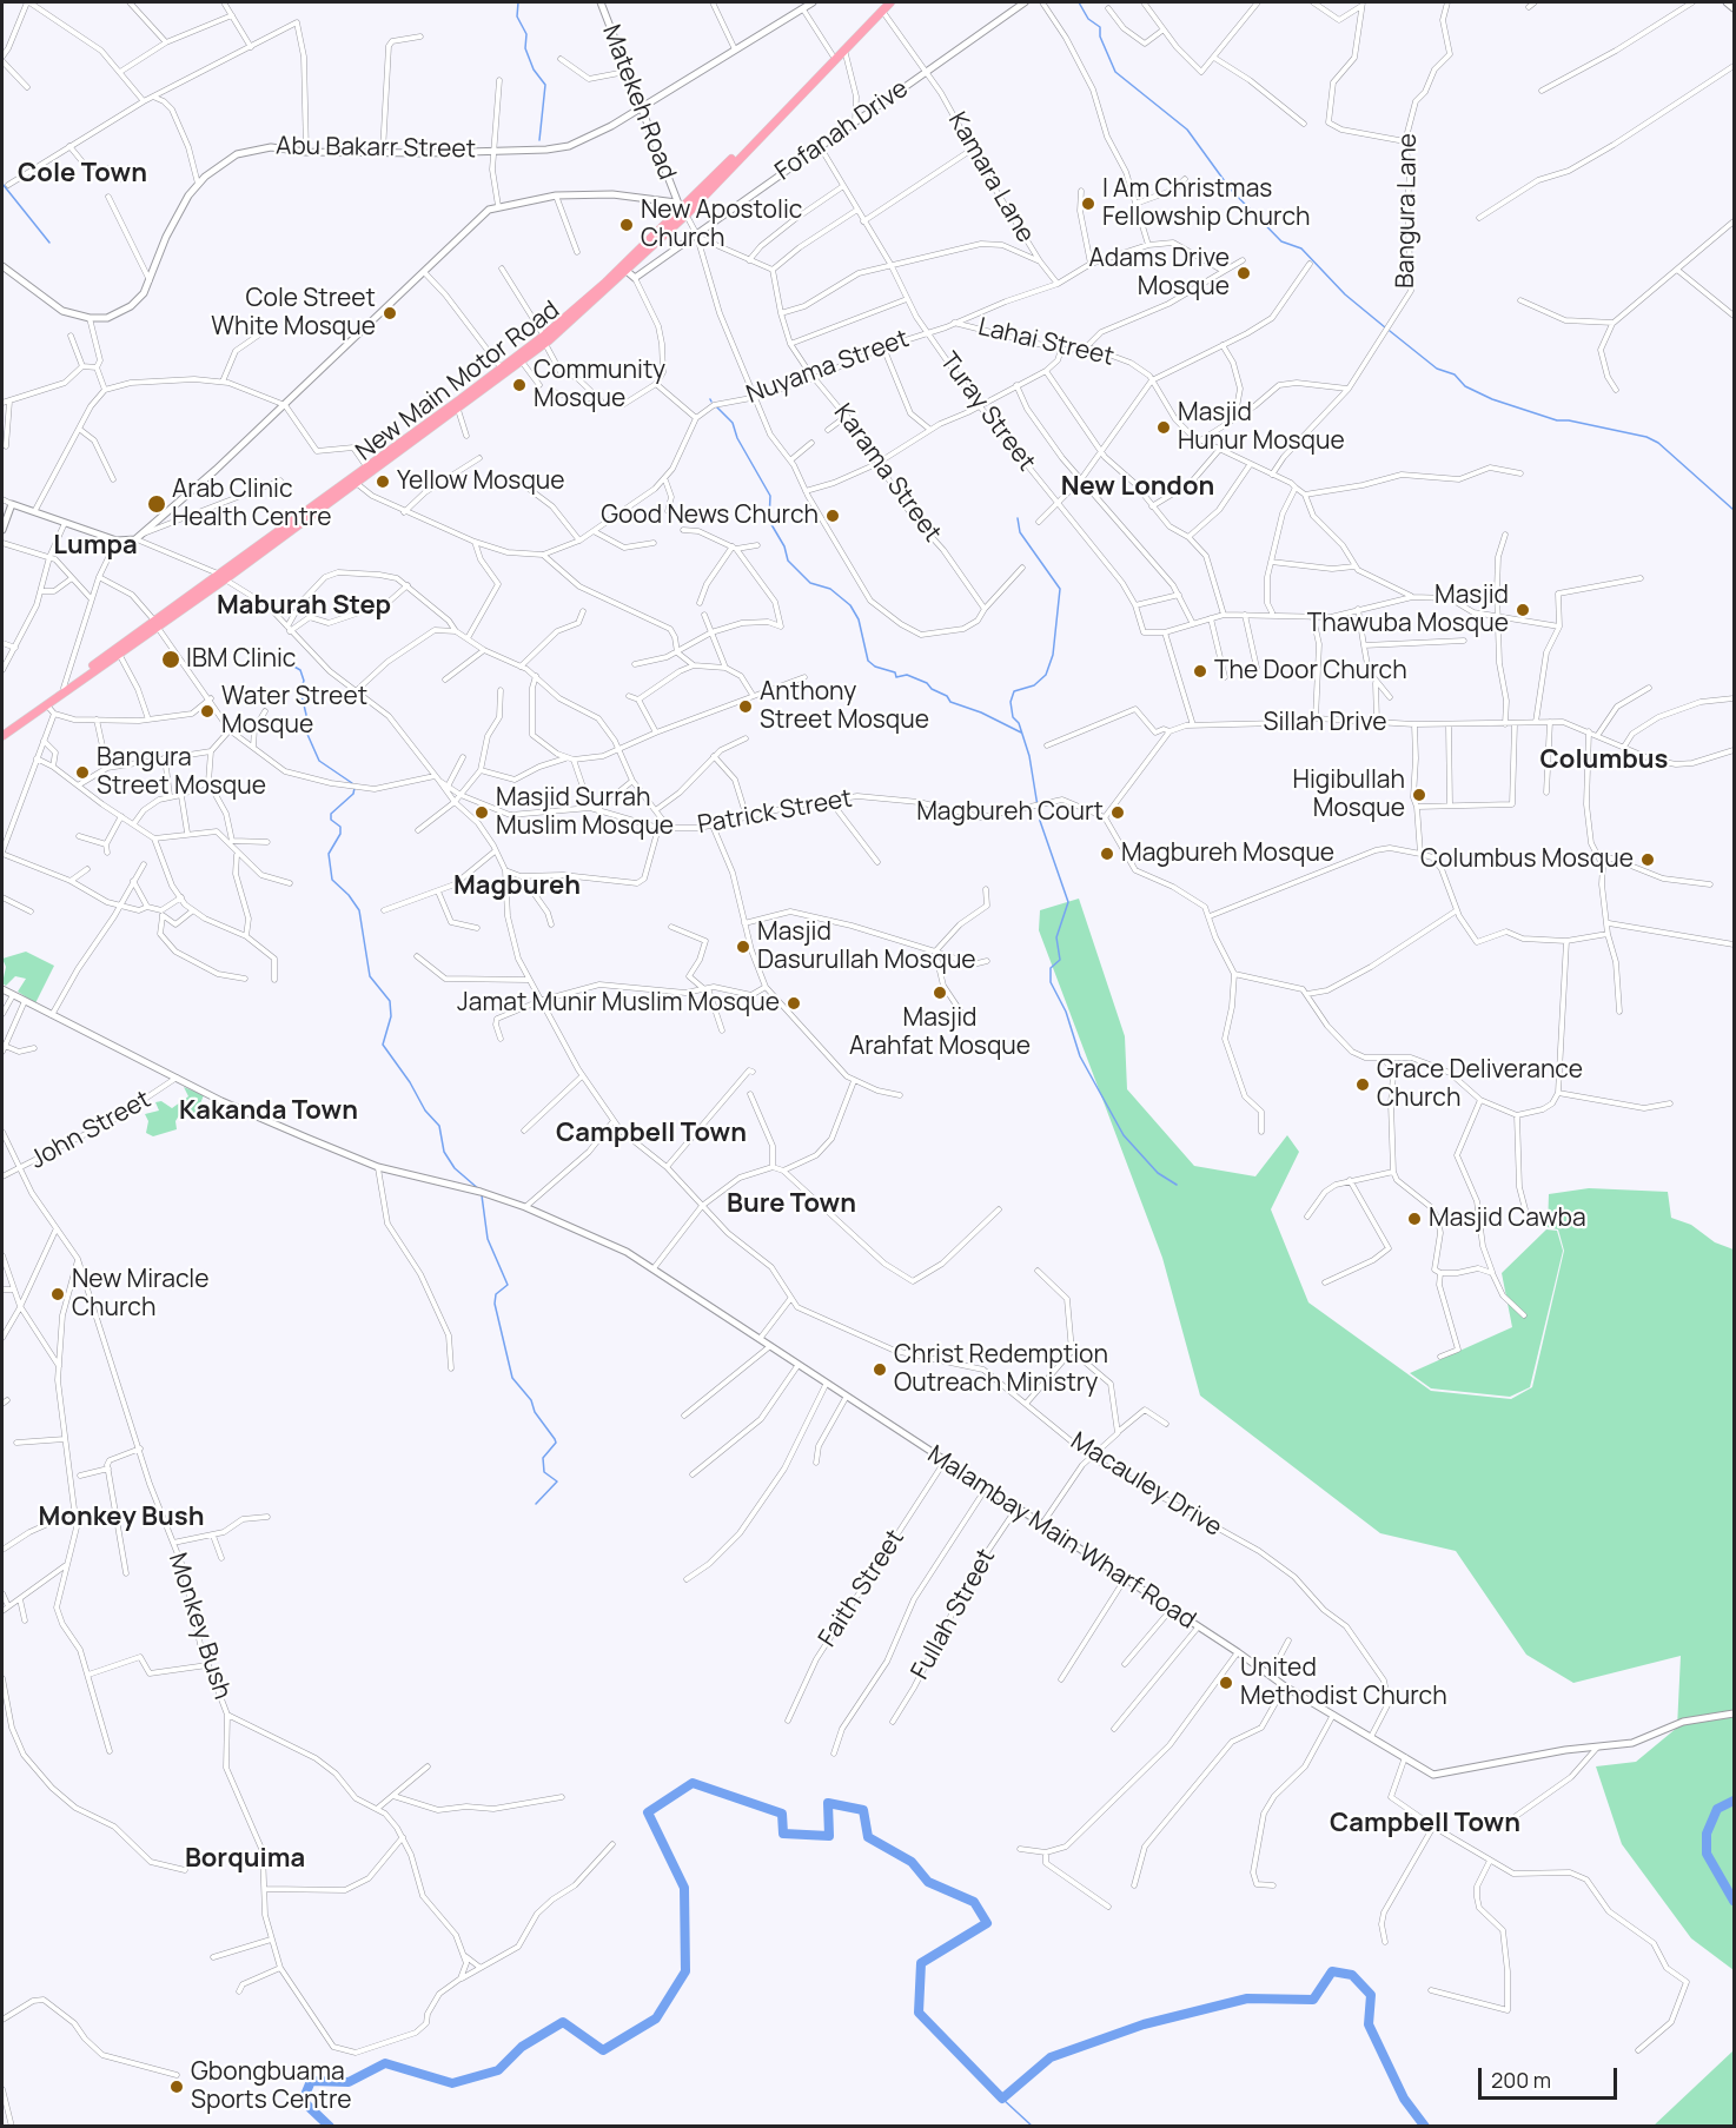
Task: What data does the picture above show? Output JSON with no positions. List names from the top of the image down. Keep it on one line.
{"streets":{"highway":["New Main Motor Road"],"street":["Matekeh Road","Fofanah Drive","Abu Bakarr Street","Kamara Lane","Bangura Lane","Lahai Street","Nuyama Street","Turay Street","Karama Street","Sillah Drive","Patrick Street","John Street","Macauley Drive","Malambay Main Wharf Road","Faith Street","Fullah Street","Monkey Bush"]},"crossings":[["Matekeh Road","Abu Bakarr Street"],["Matekeh Road","New Main Motor Road"],["Fofanah Drive","Kamara Lane"],["Fofanah Drive","Turay Street"],["Kamara Lane","Nuyama Street"],["Kamara Lane","New Main Motor Road"],["Bangura Lane","Lahai Street"],["Lahai Street","Nuyama Street"],["Nuyama Street","Turay Street"],["Nuyama Street","Karama Street"],["John Street","Malambay Main Wharf Road"],["John Street","Monkey Bush"],["Macauley Drive","Malambay Main Wharf Road"],["Malambay Main Wharf Road","Faith Street"],["Malambay Main Wharf Road","Fullah Street"]],"districts":["Cole Town","New London","Lumpa","Maburah Step","Columbus","Magbureh","Kakanda Town","Campbell Town","Bure Town","Monkey Bush","Campbell Town","Borquima"],"places":["I Am Christmas Fellowship Church","New Apostolic Church","Adams Drive Mosque","Cole Street White Mosque","Community Mosque","Masjid Hunur Mosque","Yellow Mosque","Arab Clinic Health Centre","Good News Church","Masjid Thawuba Mosque","IBM Clinic","The Door Church","Anthony Street Mosque","Water Street Mosque","Bangura Street Mosque","Higibullah Mosque","Masjid Surrah Muslim Mosque","Magbureh Court","Magbureh Mosque","Columbus Mosque","Masjid Dasurullah Mosque","Masjid Arahfat Mosque","Jamat Munir Muslim Mosque","Grace Deliverance Church","Masjid Cawba","New Miracle Church","Christ Redemption Outreach Ministry","United Methodist Church","Gbongbuama Sports Centre"],"scale_bar":"200 m"}
